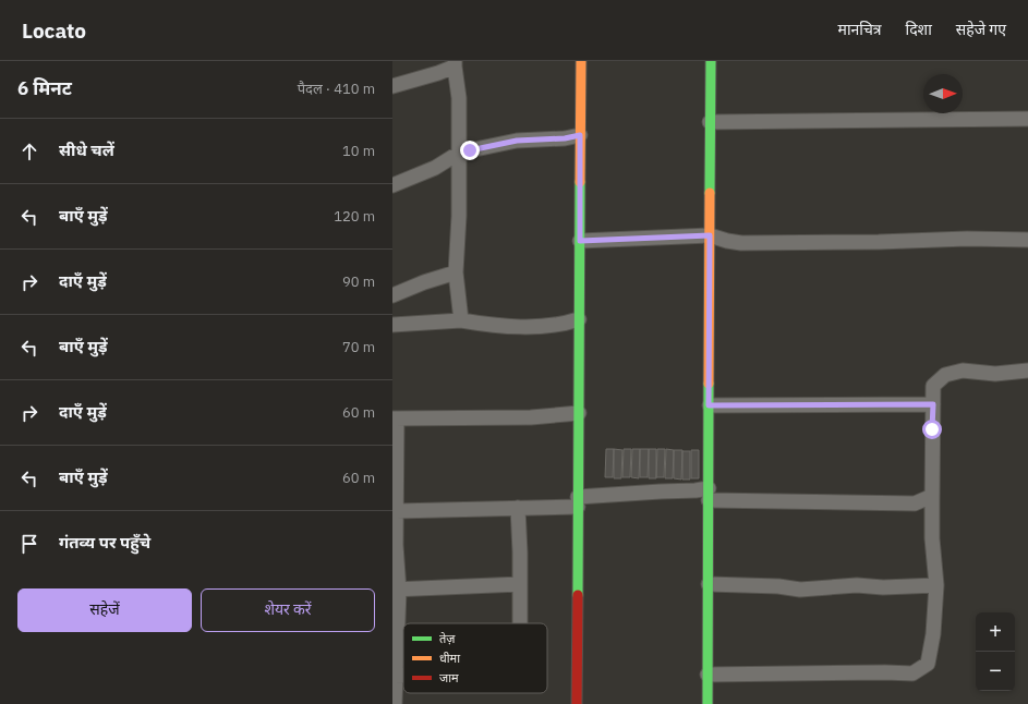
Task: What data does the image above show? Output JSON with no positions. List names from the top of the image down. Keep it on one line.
{"legend":["तेज़","धीमा","जाम"],"north":"right","page":{"header":"Locato","nav":["मानचित्र","दिशा","सहेजे गए"],"heading":["6 मिनट","पैदल · 410 m"],"list":[["सीधे चलें","10 m"],["बाएँ मुड़ें","120 m"],["दाएँ मुड़ें","90 m"],["बाएँ मुड़ें","70 m"],["दाएँ मुड़ें","60 m"],["बाएँ मुड़ें","60 m"],"गंतव्य पर पहुँचे"],"buttons":["सहेजें","शेयर करें"],"map_buttons":["+","−"]}}
